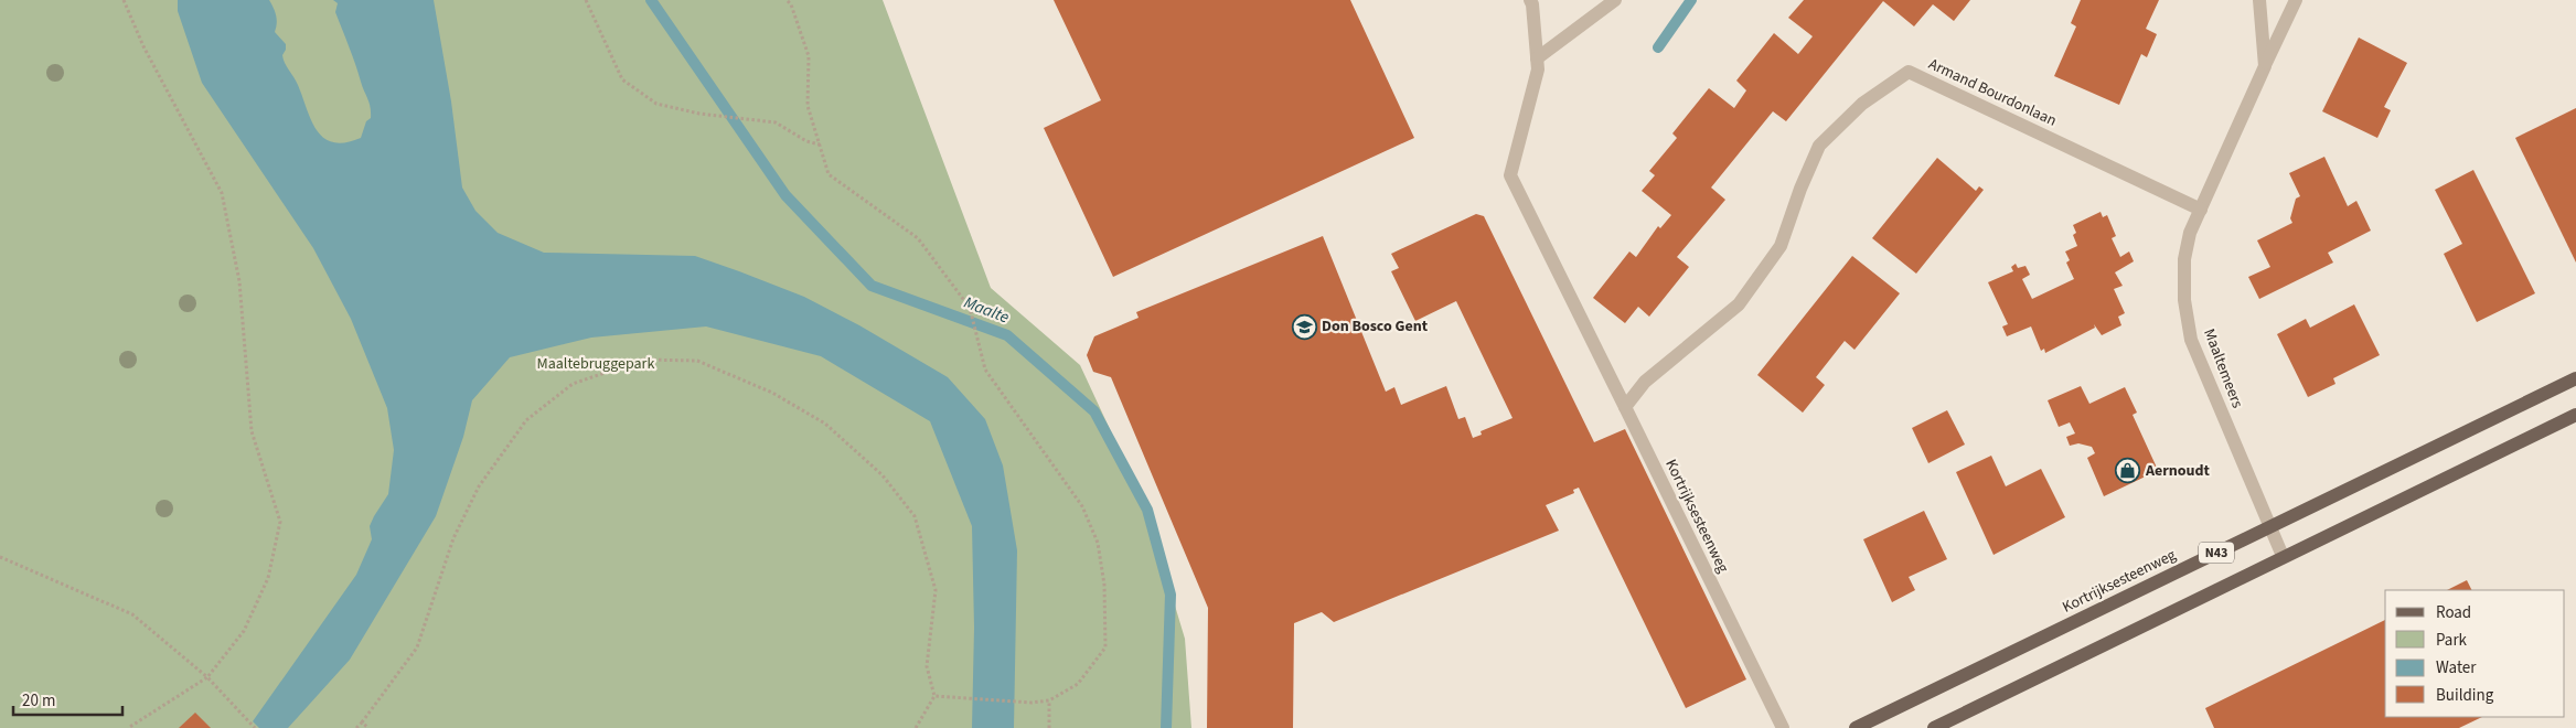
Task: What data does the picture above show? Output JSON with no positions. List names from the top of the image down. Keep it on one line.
{"streets":{"main road":["Kortrijksesteenweg","N43"],"street":["Armand Bourdonlaan","Maaltemeers"]},"crossings":[["Armand Bourdonlaan","Maaltemeers"],["Armand Bourdonlaan","Kortrijksesteenweg"],["Maaltemeers","Kortrijksesteenweg"],["Maaltemeers","N43"]],"water":["Maalte"],"parks":["Maaltebruggepark"],"places":{"school or university":["Don Bosco Gent"],"shop":["Aernoudt"]},"legend":["Road","Park","Water","Building"],"scale_bar":"20 m"}
